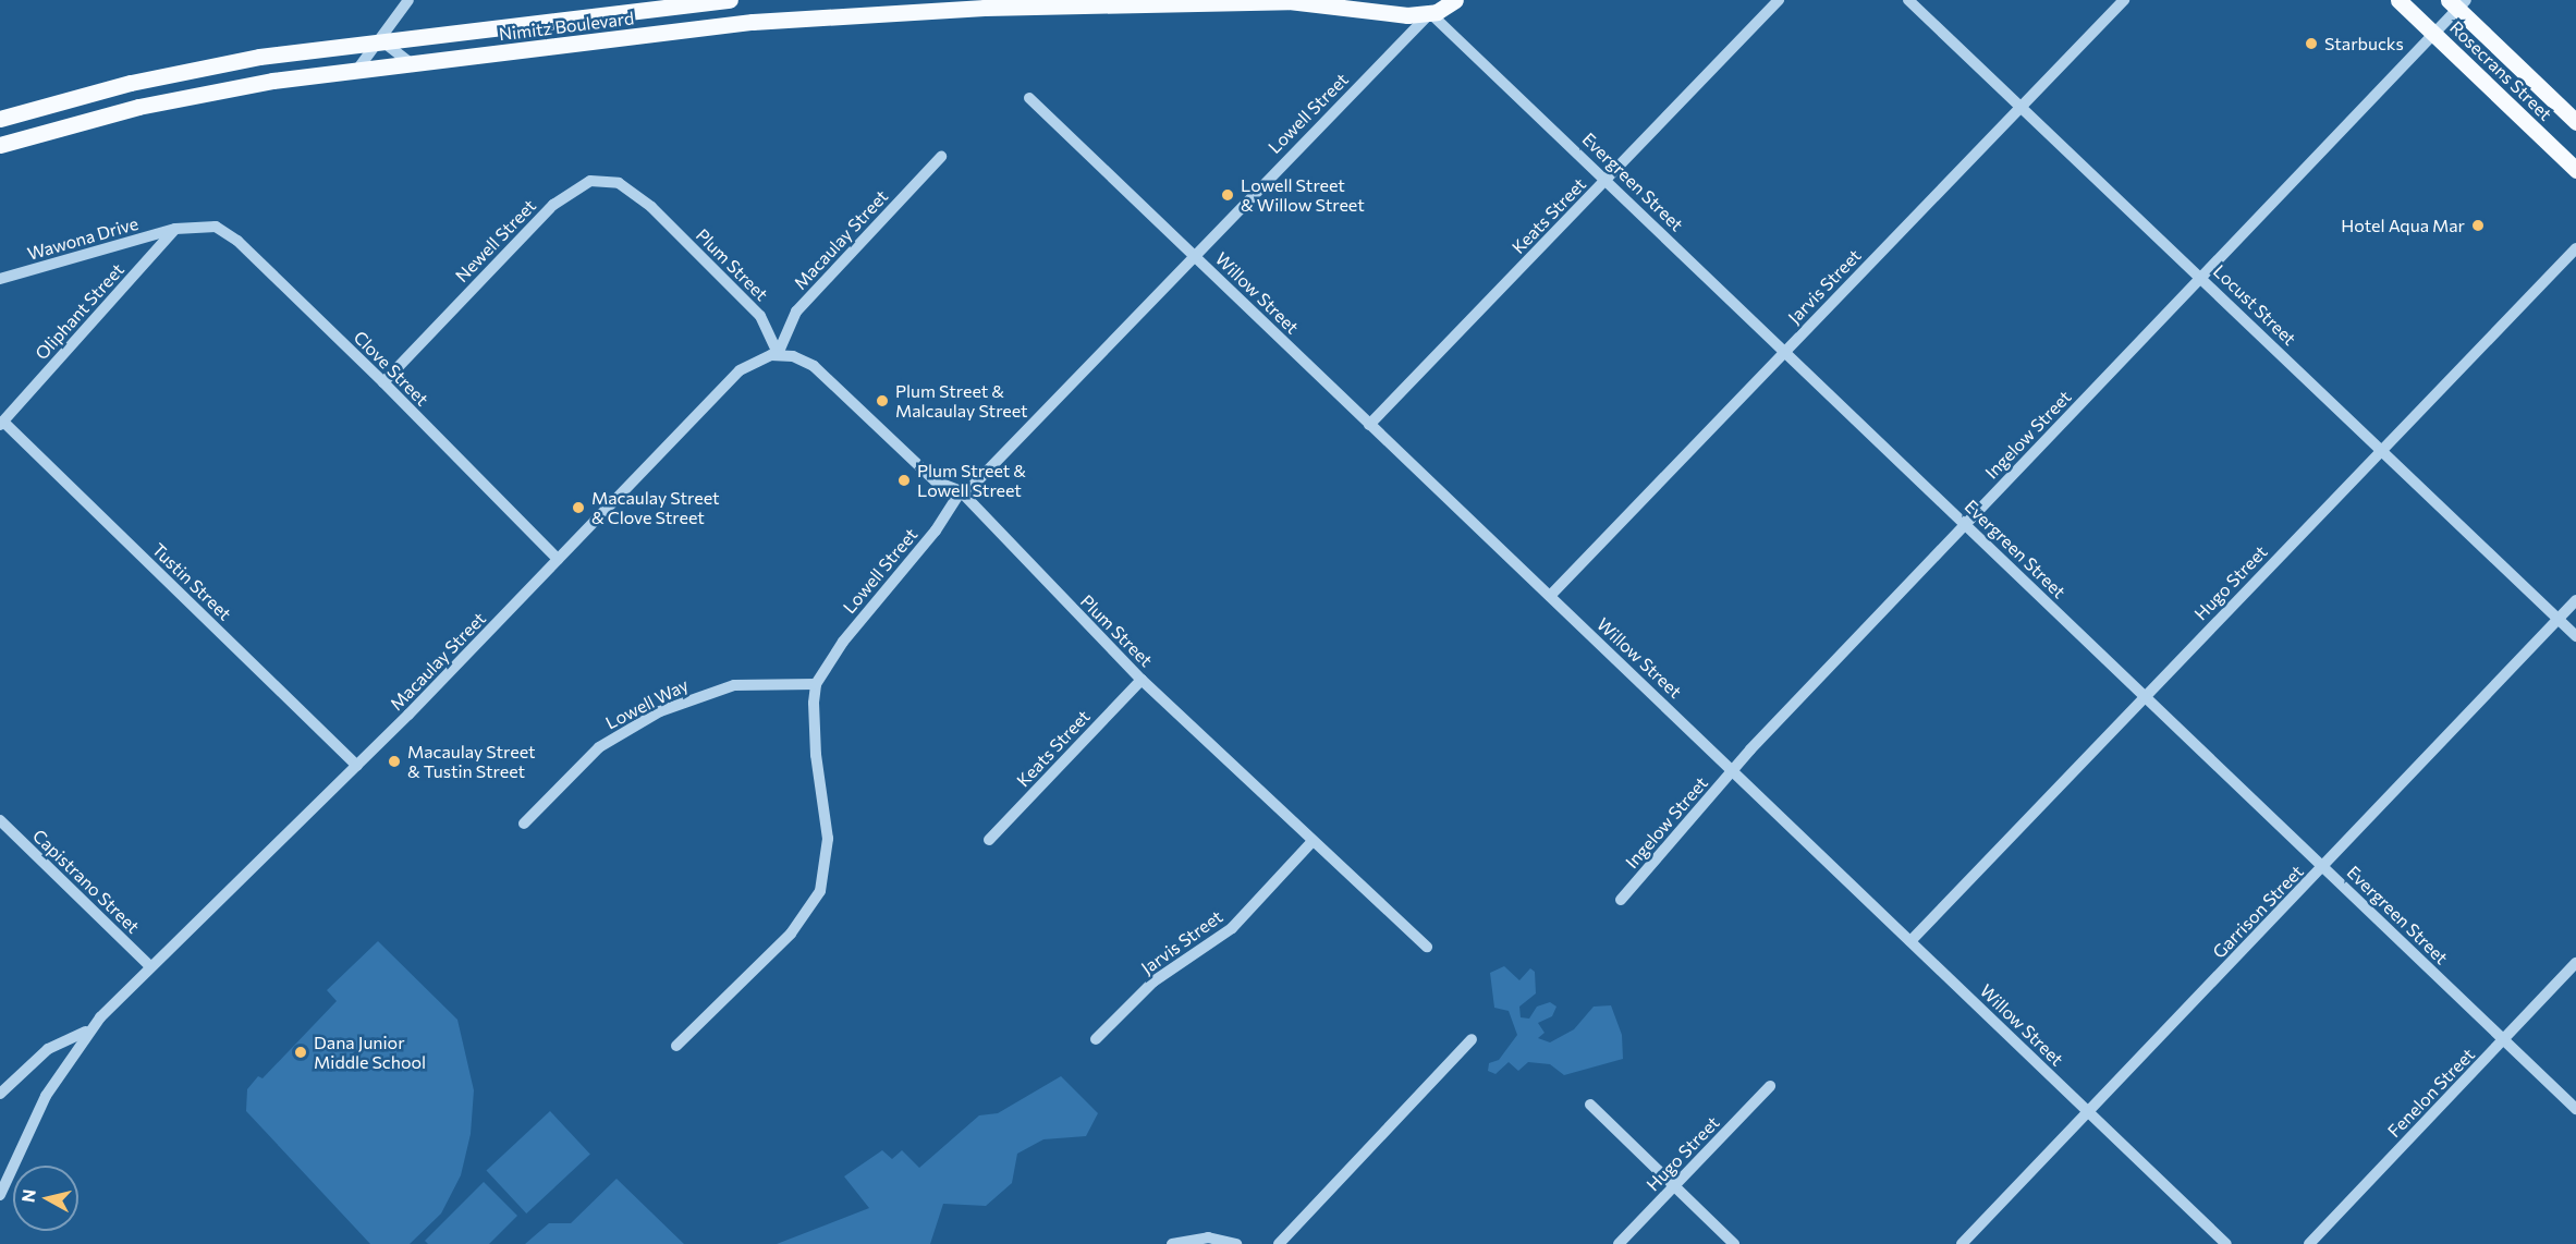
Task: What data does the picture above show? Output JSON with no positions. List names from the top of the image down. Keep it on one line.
{"streets":{"main road":["Nimitz Boulevard","Rosecrans Street"],"street":["Lowell Street","Evergreen Street","Keats Street","Wawona Drive","Macaulay Street","Newell Street","Plum Street","Jarvis Street","Willow Street","Locust Street","Oliphant Street","Clove Street","Ingelow Street","Tustin Street","Hugo Street","Lowell Way","Capistrano Street","Garrison Street","Fenelon Street"]},"crossings":[["Nimitz Boulevard","Lowell Street"],["Nimitz Boulevard","Evergreen Street"],["Rosecrans Street","Ingelow Street"],["Lowell Street","Evergreen Street"],["Lowell Street","Plum Street"],["Lowell Street","Willow Street"],["Lowell Street","Lowell Way"],["Evergreen Street","Keats Street"],["Evergreen Street","Jarvis Street"],["Evergreen Street","Ingelow Street"],["Evergreen Street","Hugo Street"],["Evergreen Street","Garrison Street"],["Evergreen Street","Fenelon Street"],["Keats Street","Plum Street"],["Keats Street","Willow Street"],["Wawona Drive","Oliphant Street"],["Wawona Drive","Clove Street"],["Macaulay Street","Plum Street"],["Macaulay Street","Clove Street"],["Macaulay Street","Tustin Street"],["Macaulay Street","Capistrano Street"],["Newell Street","Plum Street"],["Newell Street","Clove Street"],["Plum Street","Jarvis Street"],["Jarvis Street","Willow Street"],["Jarvis Street","Locust Street"],["Willow Street","Ingelow Street"],["Willow Street","Hugo Street"],["Willow Street","Garrison Street"],["Locust Street","Ingelow Street"],["Locust Street","Hugo Street"],["Locust Street","Garrison Street"],["Oliphant Street","Clove Street"],["Oliphant Street","Tustin Street"]],"places":["Starbucks","Lowell Street & Willow Street","Hotel Aqua Mar","Plum Street & Malcaulay Street","Plum Street & Lowell Street","Macaulay Street & Clove Street","Macaulay Street & Tustin Street","Dana Junior Middle School"],"north":"left"}
